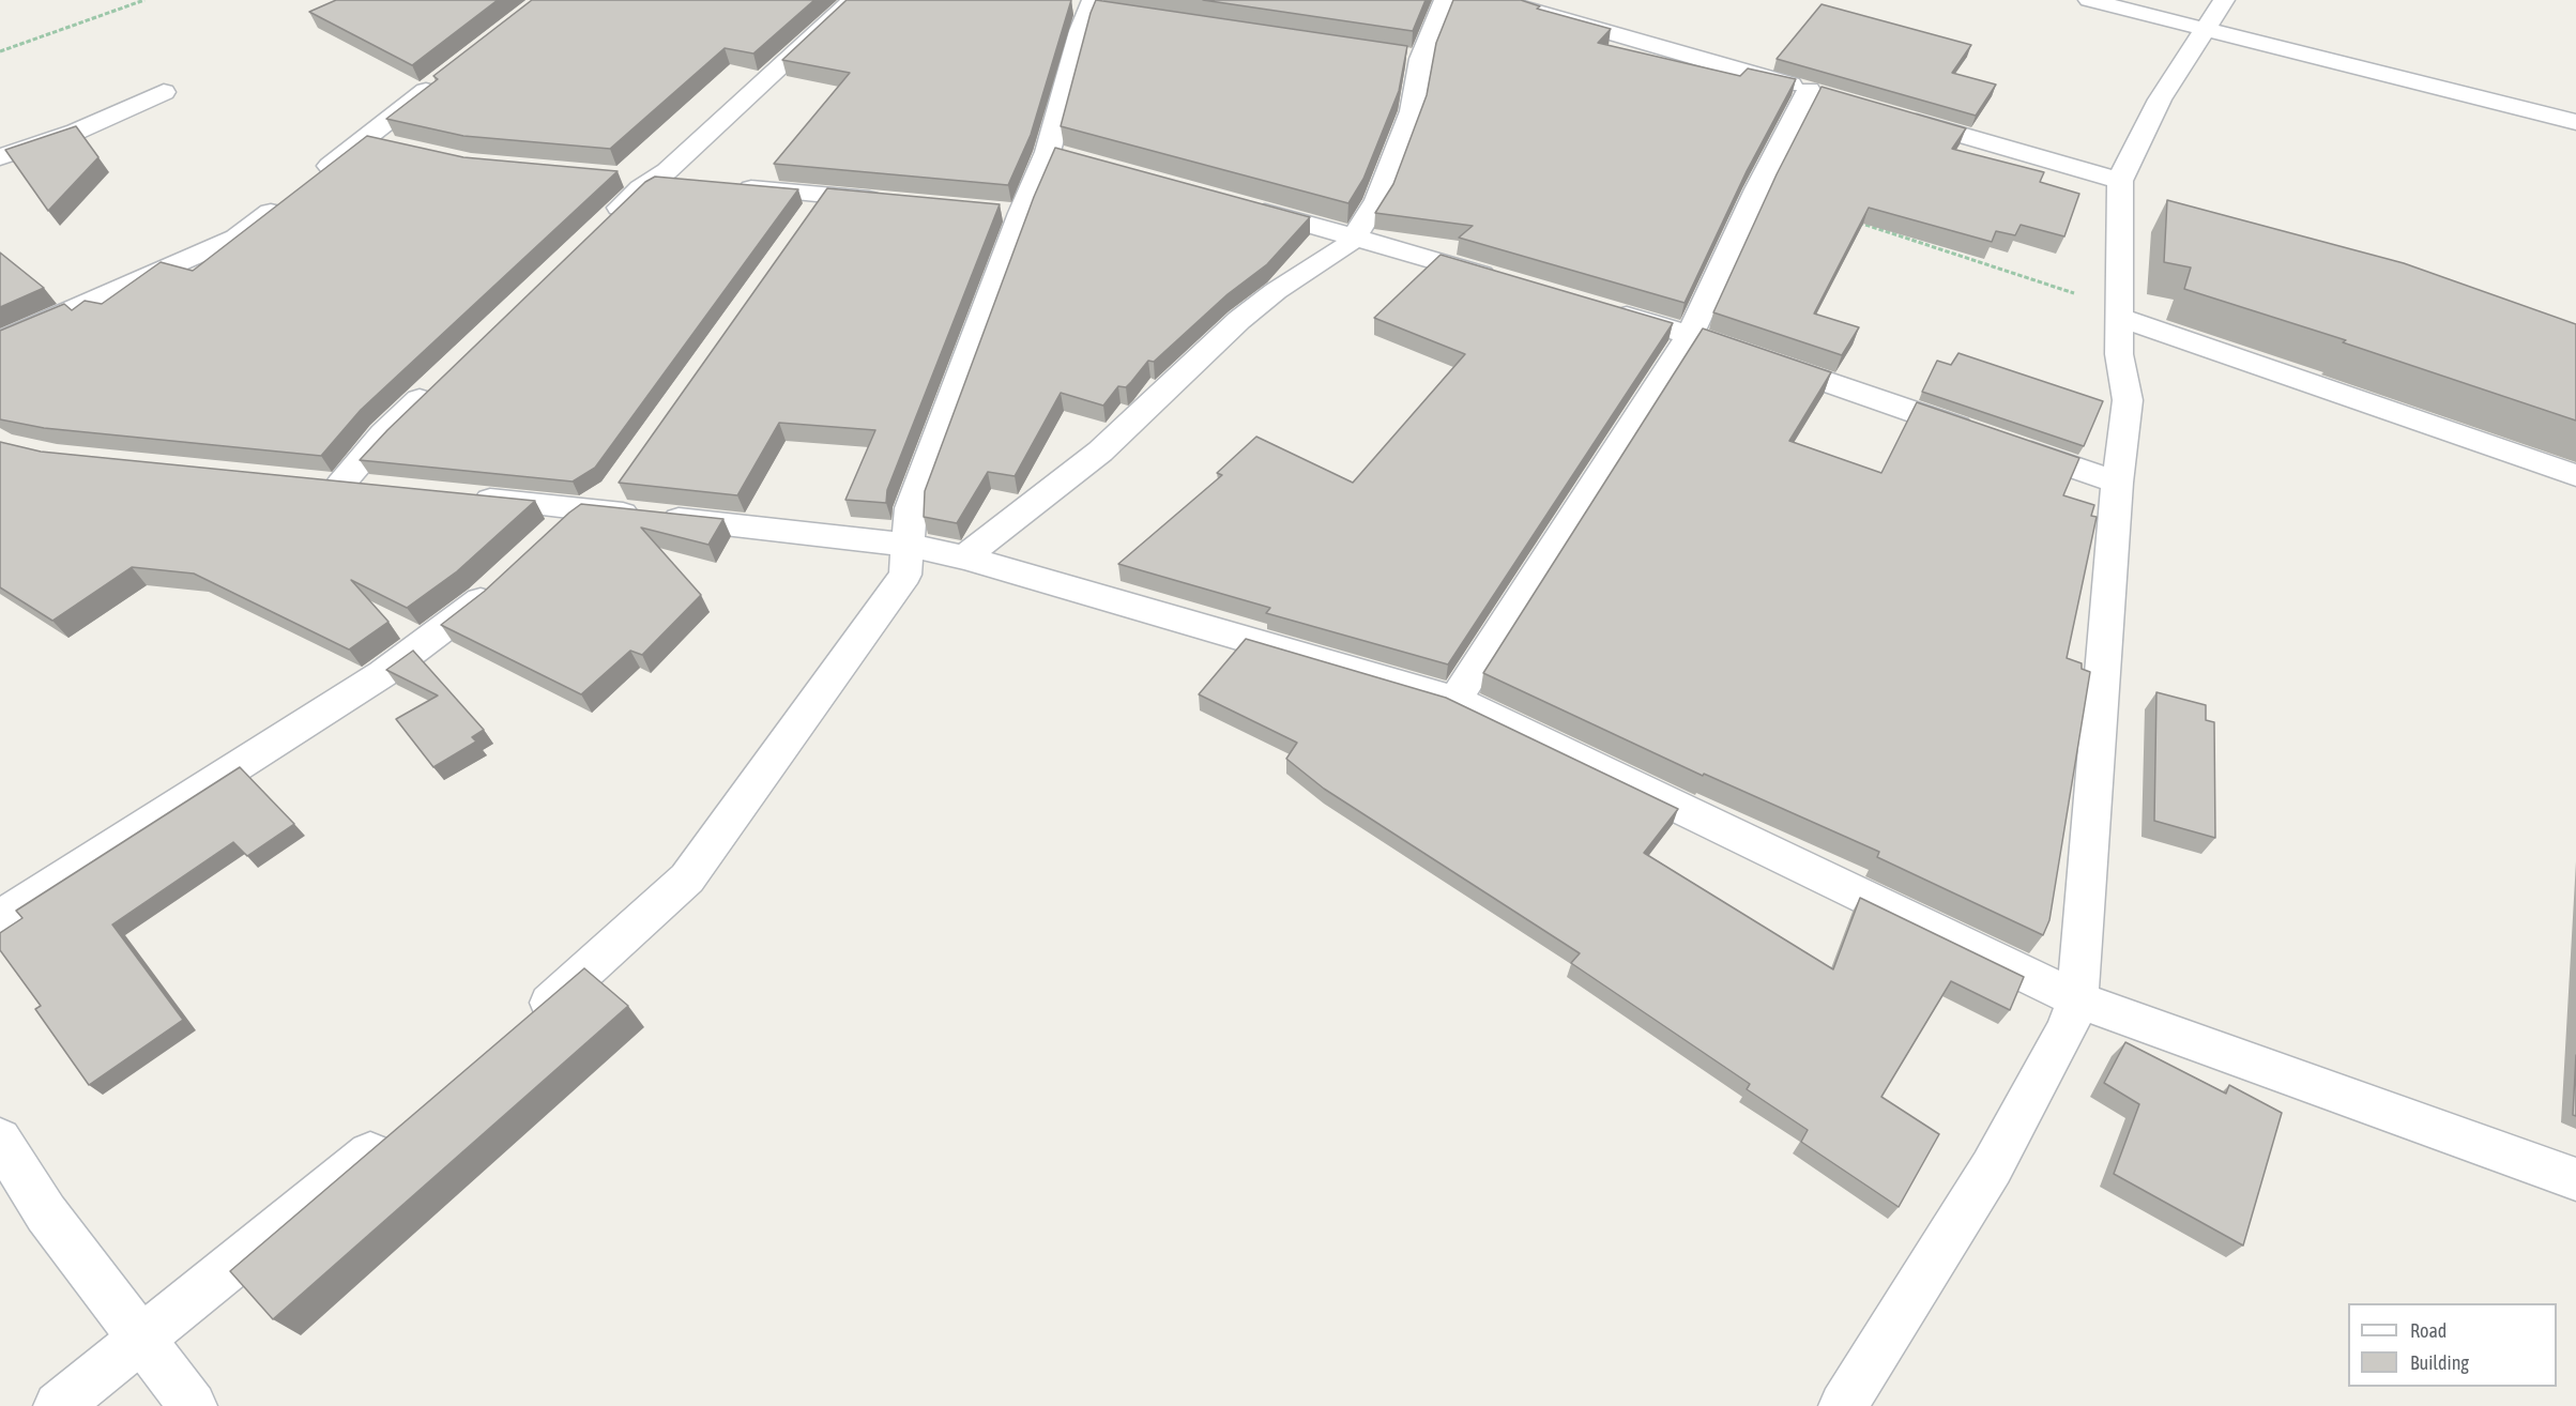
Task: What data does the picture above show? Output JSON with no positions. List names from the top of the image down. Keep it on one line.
{"legend":["Road","Building"]}
